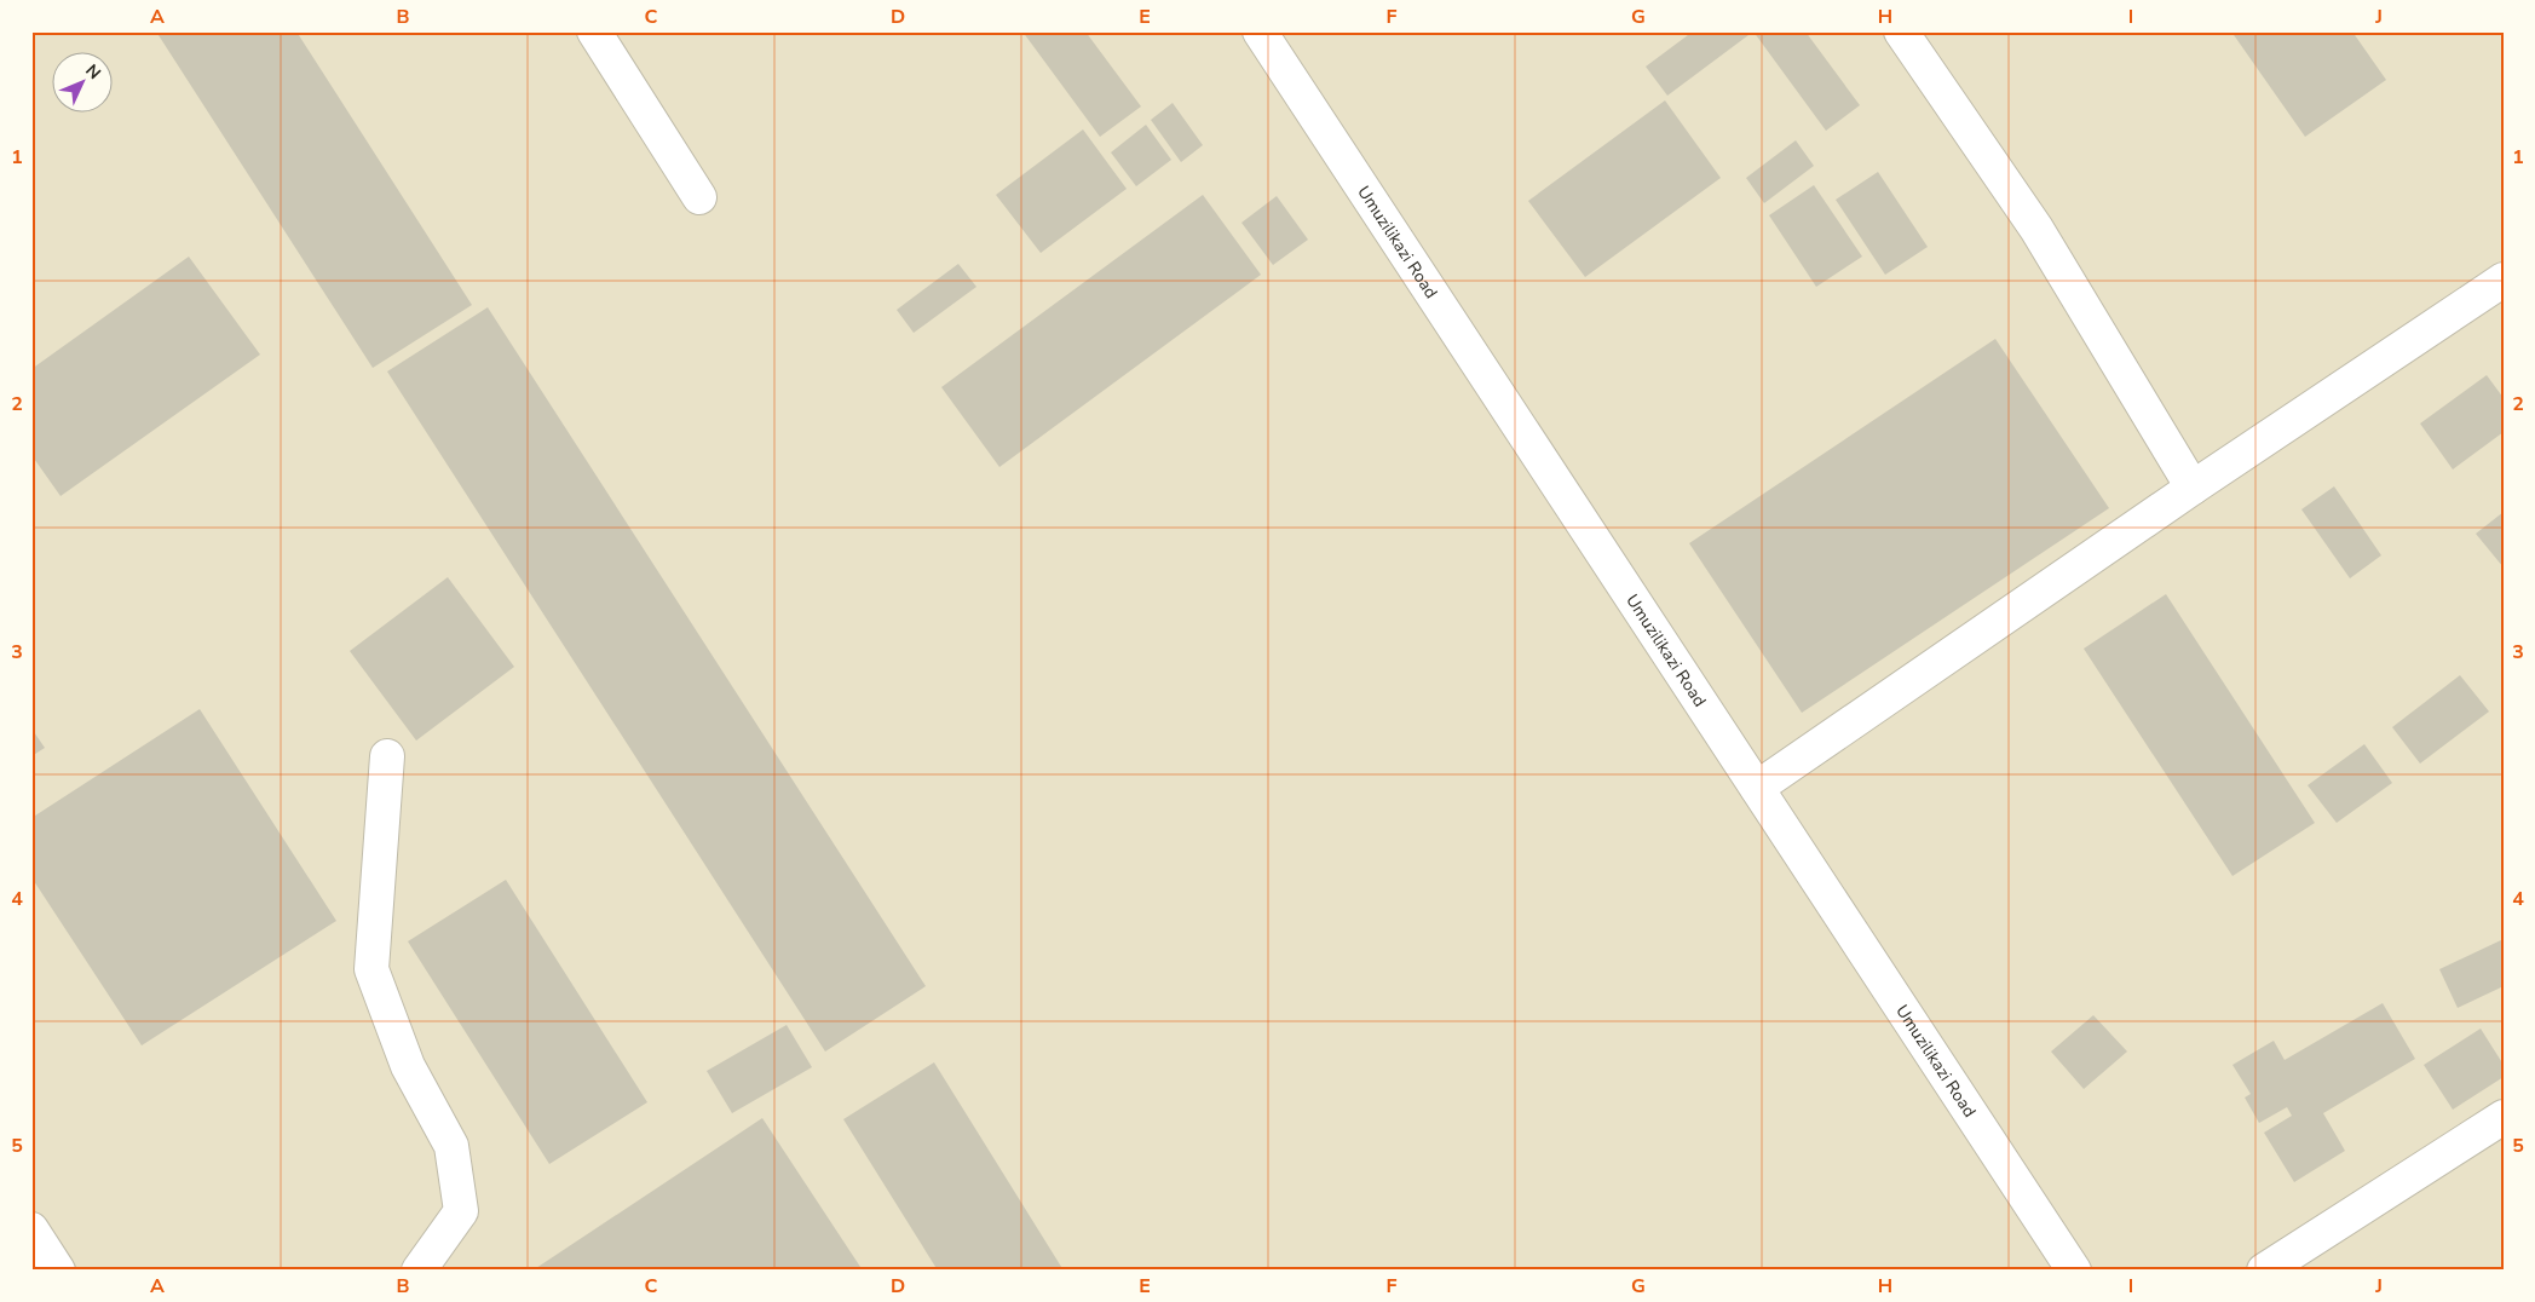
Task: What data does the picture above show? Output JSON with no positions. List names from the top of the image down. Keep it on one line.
{"streets":{"street":["Umuzilikazi Road"]},"north":"top right","grid":{"columns":["A","B","C","D","E","F","G","H","I","J"],"rows":["1","2","3","4","5"]}}
